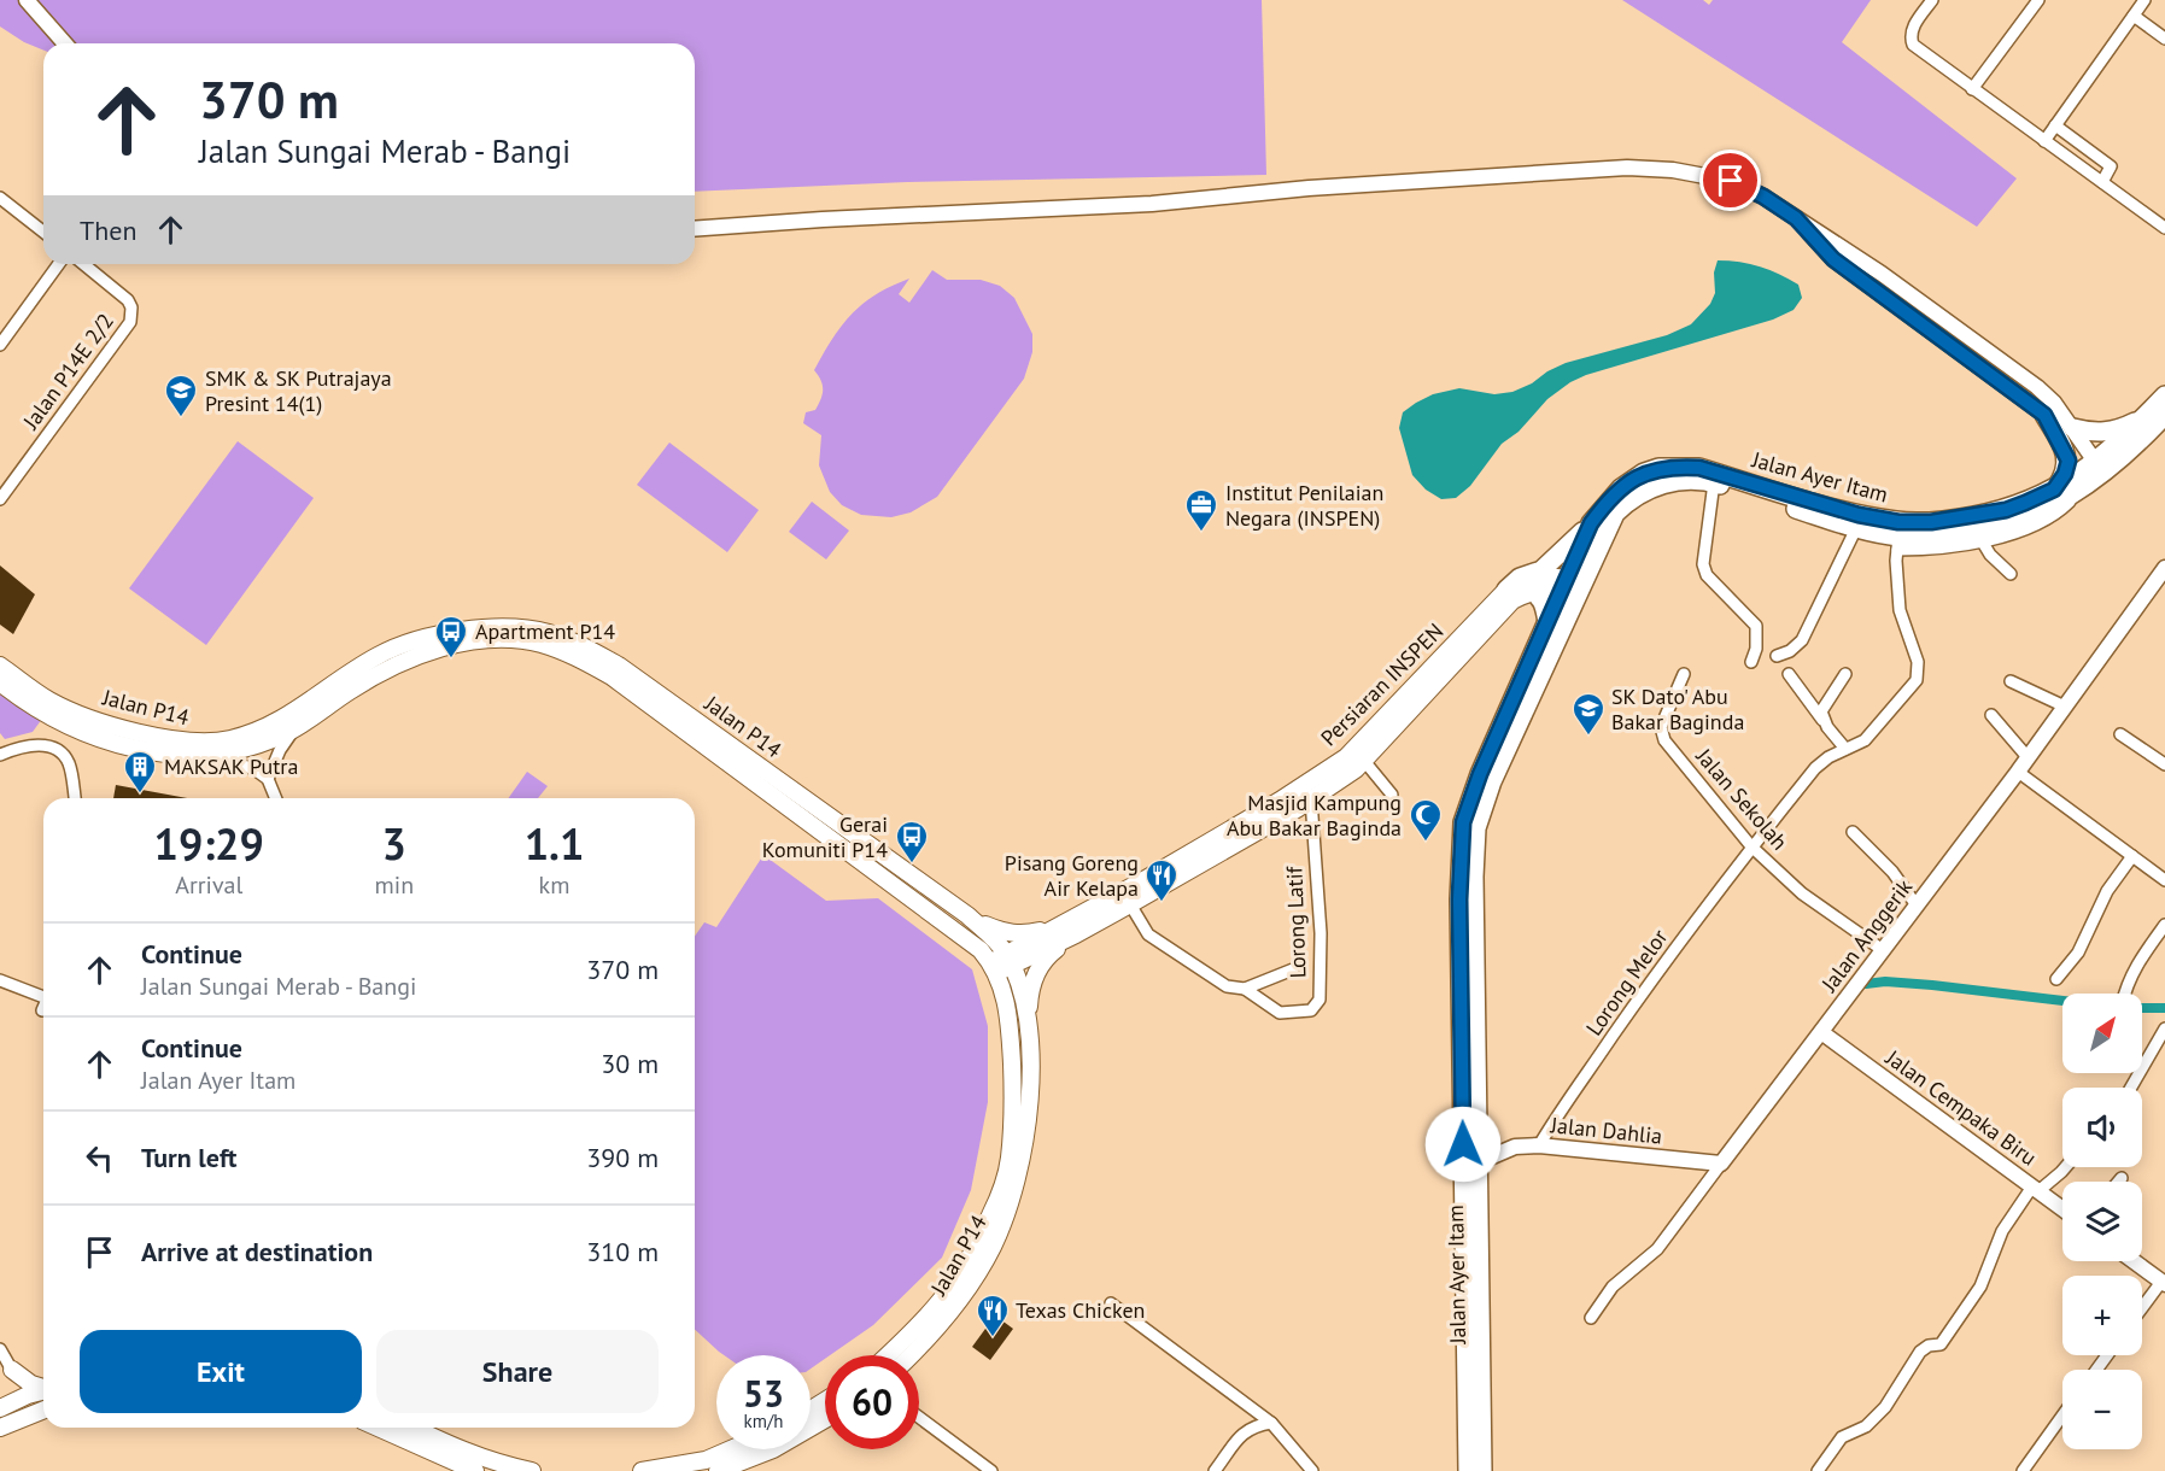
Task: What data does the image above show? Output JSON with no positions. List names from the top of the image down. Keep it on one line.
{"streets":{"main road":["Jalan Ayer Itam","Persiaran INSPEN","Jalan P14"],"street":["Jalan P14E 2/2","Jalan Sekolah","Lorong Latif","Jalan Anggerik","Lorong Melor","Jalan Cempaka Biru","Jalan Dahlia"]},"crossings":[["Jalan Ayer Itam","Persiaran INSPEN"],["Jalan Ayer Itam","Lorong Melor"],["Persiaran INSPEN","Lorong Latif"],["Jalan Sekolah","Jalan Anggerik"],["Jalan Sekolah","Lorong Melor"],["Jalan Anggerik","Jalan Cempaka Biru"],["Jalan Anggerik","Jalan Dahlia"],["Lorong Melor","Jalan Dahlia"]],"places":{"school or university":["SMK & SK Putrajaya Presint 14(1)","SK Dato' Abu Bakar Baginda"],"office":["Institut Penilaian Negara (INSPEN)"],"bus stop":["Apartment P14","Gerai Komuniti P14"],"building":["MAKSAK Putra"],"mosque":["Masjid Kampung Abu Bakar Baginda"],"restaurant":["Pisang Goreng Air Kelapa","Texas Chicken"]},"north":"top right","page":{"turn":["370 m","Jalan Sungai Merab - Bangi"],"then":"Then","eta":["19:29","Arrival","3","min","1.1","km"],"list":[{"name":"Continue","note":"Jalan Sungai Merab - Bangi","value":"370 m"},{"name":"Continue","note":"Jalan Ayer Itam","value":"30 m"},{"name":"Turn left","value":"390 m"},{"name":"Arrive at destination","value":"310 m"}],"map_buttons":["+","−"],"buttons":["Exit","Share"],"speed":"53 km/h","limit":"60"}}
